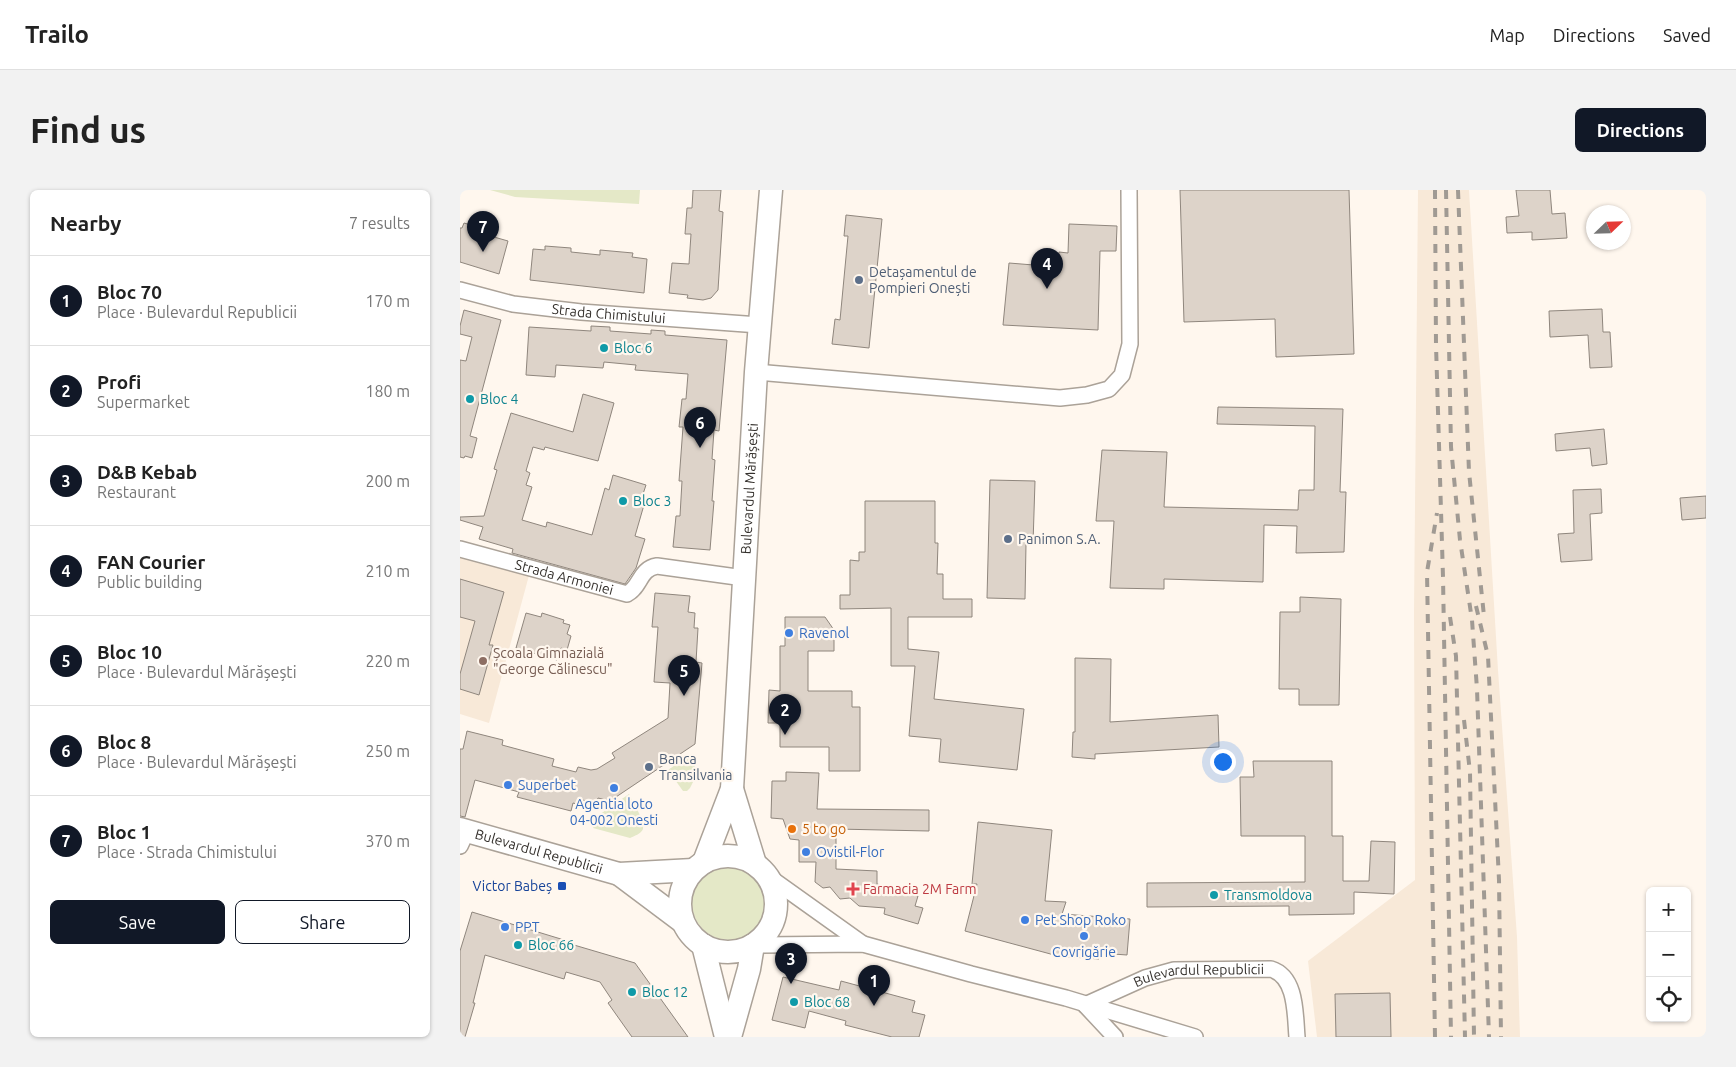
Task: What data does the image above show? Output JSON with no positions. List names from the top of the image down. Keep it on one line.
{"streets":{"main road":["Bulevardul Mărășești","Bulevardul Republicii"],"street":["Strada Chimistului","Strada Armoniei"]},"crossings":[["Strada Chimistului","Bulevardul Mărășești"],["Bulevardul Mărășești","Strada Armoniei"]],"places":{"other":["Detașamentul de Pompieri Onești","Bloc 6","Bloc 4","Bloc 3","Panimon S.A.","Ravenol","Școala Gimnazială \"George Călinescu\"","Banca Transilvania","Superbet","Agentia loto 04-002 Onesti","5 to go","Ovistil-Flor","Transmoldova","Pet Shop Roko","PPT","Covrigărie","Bloc 66","Bloc 12","Bloc 68"],"transit":["Victor Babeș"],"health":["Farmacia 2M Farm"]},"north":"top right","page":{"header":"Trailo","nav":["Map","Directions","Saved"],"buttons":["Directions",["Save","Share"]],"title":"Find us","heading":["Nearby","7 results"],"pins":["7","4","6","5","2","3","1"],"list":[{"mark":"1","name":"Bloc 70","note":"Place · Bulevardul Republicii","value":"170 m"},{"mark":"2","name":"Profi","note":"Supermarket","value":"180 m"},{"mark":"3","name":"D&B Kebab","note":"Restaurant","value":"200 m"},{"mark":"4","name":"FAN Courier","note":"Public building","value":"210 m"},{"mark":"5","name":"Bloc 10","note":"Place · Bulevardul Mărășești","value":"220 m"},{"mark":"6","name":"Bloc 8","note":"Place · Bulevardul Mărășești","value":"250 m"},{"mark":"7","name":"Bloc 1","note":"Place · Strada Chimistului","value":"370 m"}],"map_buttons":["+","−"]}}
